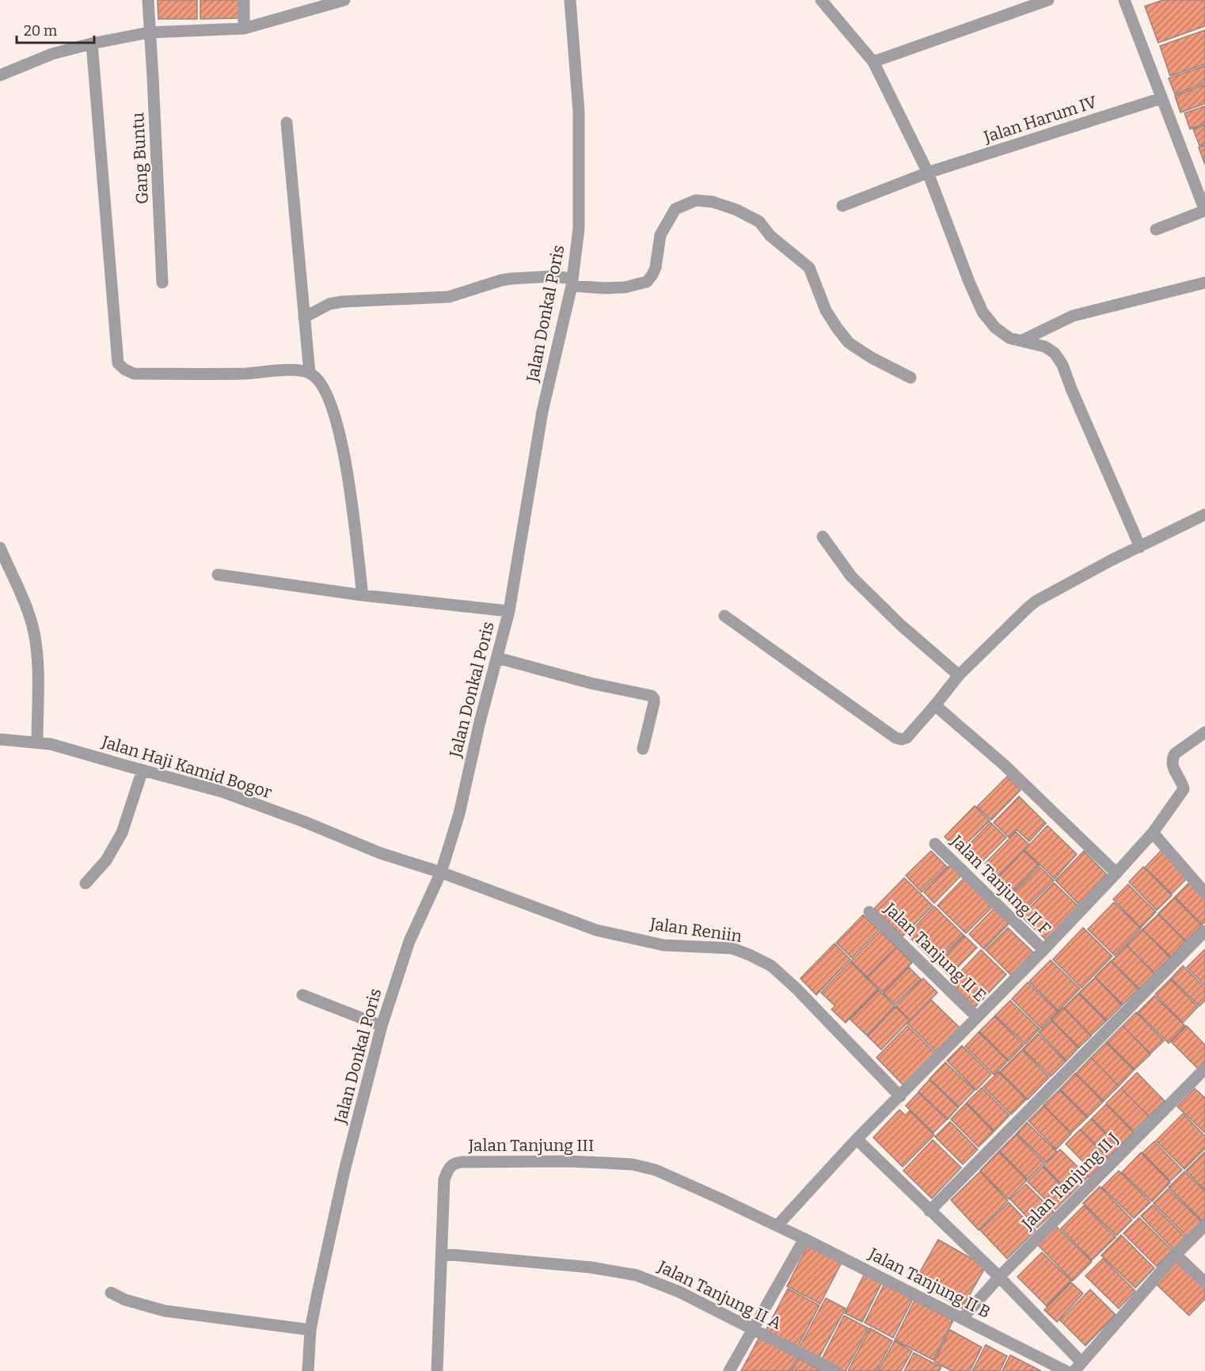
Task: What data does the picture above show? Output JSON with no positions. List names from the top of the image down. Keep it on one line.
{"streets":{"street":["Jalan Harum IV","Gang Buntu","Jalan Donkal Poris","Jalan Haji Kamid Bogor","Jalan Tanjung II F","Jalan Reniin","Jalan Tanjung II E","Jalan Tanjung III","Jalan Tanjung II J","Jalan Tanjung II B","Jalan Tanjung II A"]},"crossings":[["Jalan Donkal Poris","Jalan Haji Kamid Bogor"],["Jalan Donkal Poris","Jalan Reniin"],["Jalan Haji Kamid Bogor","Jalan Reniin"],["Jalan Tanjung III","Jalan Tanjung II B"],["Jalan Tanjung III","Jalan Tanjung II A"],["Jalan Tanjung II J","Jalan Tanjung II B"]],"scale_bar":"20 m"}
